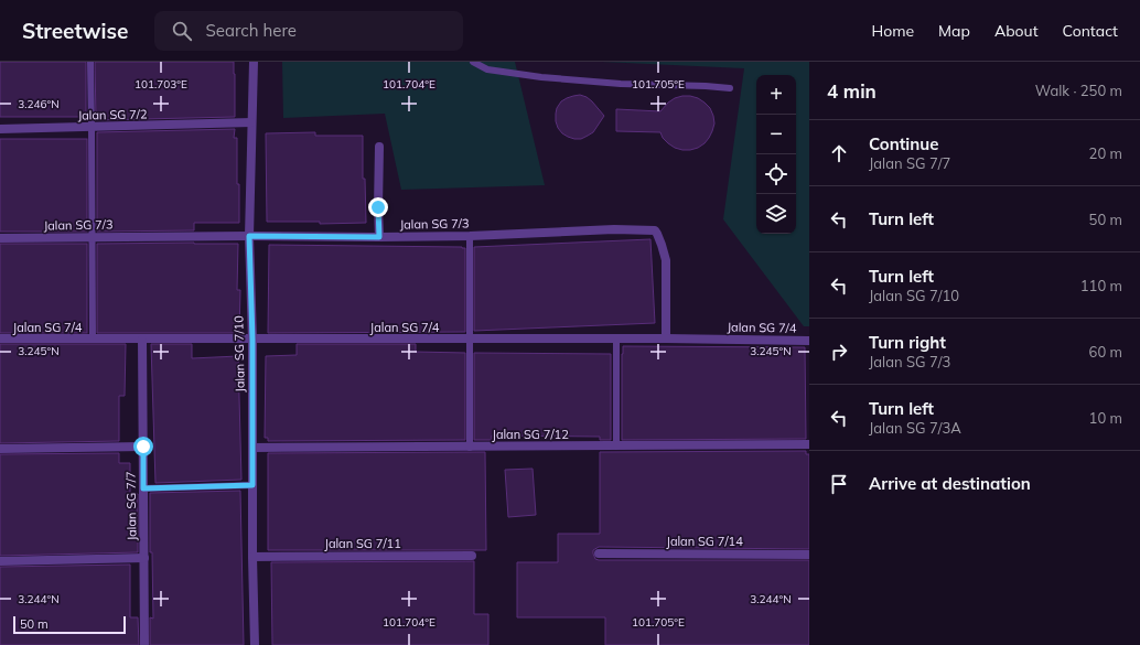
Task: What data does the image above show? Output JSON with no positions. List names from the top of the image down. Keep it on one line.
{"streets":{"street":["Jalan SG 7/2","Jalan SG 7/3","Jalan SG 7/4","Jalan SG 7/10","Jalan SG 7/12","Jalan SG 7/7","Jalan SG 7/14","Jalan SG 7/11"]},"crossings":[["Jalan SG 7/2","Jalan SG 7/10"],["Jalan SG 7/3","Jalan SG 7/4"],["Jalan SG 7/3","Jalan SG 7/10"],["Jalan SG 7/4","Jalan SG 7/10"],["Jalan SG 7/4","Jalan SG 7/7"],["Jalan SG 7/10","Jalan SG 7/12"],["Jalan SG 7/10","Jalan SG 7/11"]],"scale_bar":"50 m","page":{"header":"Streetwise","search":"Search here","nav":["Home","Map","About","Contact"],"heading":["4 min","Walk · 250 m"],"map_buttons":["+","−"],"list":[["Continue","Jalan SG 7/7","20 m"],["Turn left","50 m"],["Turn left","Jalan SG 7/10","110 m"],["Turn right","Jalan SG 7/3","60 m"],["Turn left","Jalan SG 7/3A","10 m"],"Arrive at destination"],"scale":"50 m"},"coordinates":["101.703°E","101.704°E","101.705°E","3.246°N","3.245°N","3.244°N"]}
